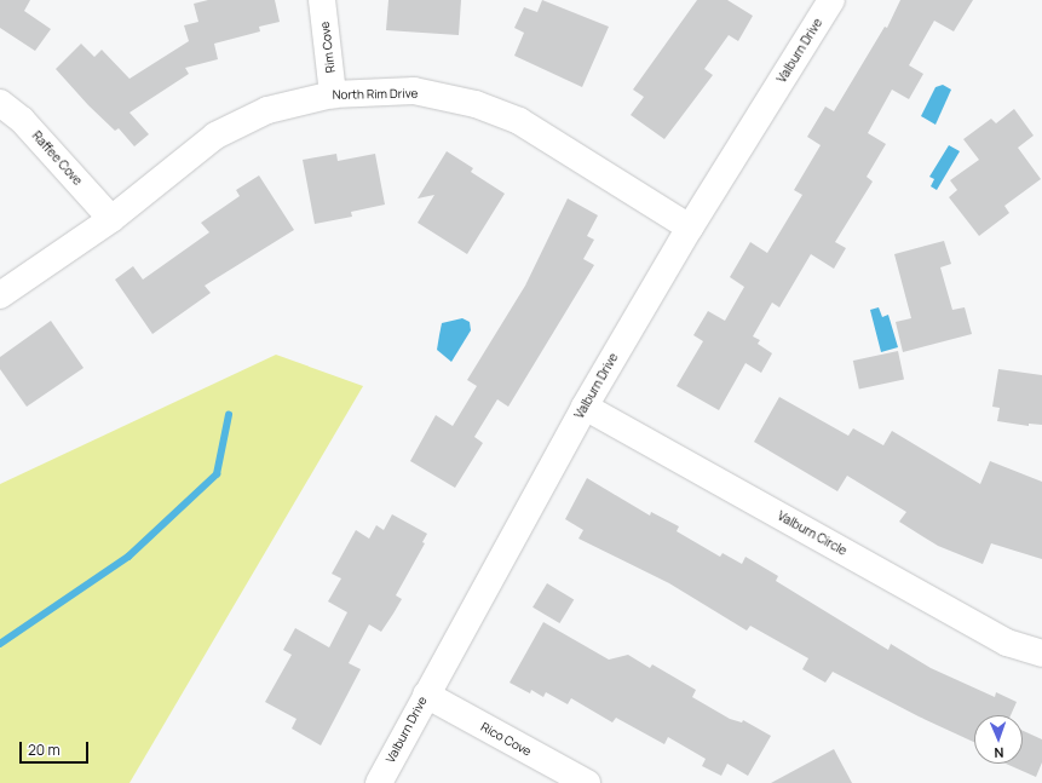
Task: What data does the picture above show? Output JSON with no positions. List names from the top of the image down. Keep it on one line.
{"streets":{"street":["Rim Cove","Valburn Drive","North Rim Drive","Raffee Cove","Valburn Circle","Rico Cove"]},"crossings":[["Rim Cove","North Rim Drive"],["Valburn Drive","North Rim Drive"],["Valburn Drive","Valburn Circle"],["Valburn Drive","Rico Cove"],["North Rim Drive","Raffee Cove"]],"scale_bar":"20 m","north":"bottom"}
